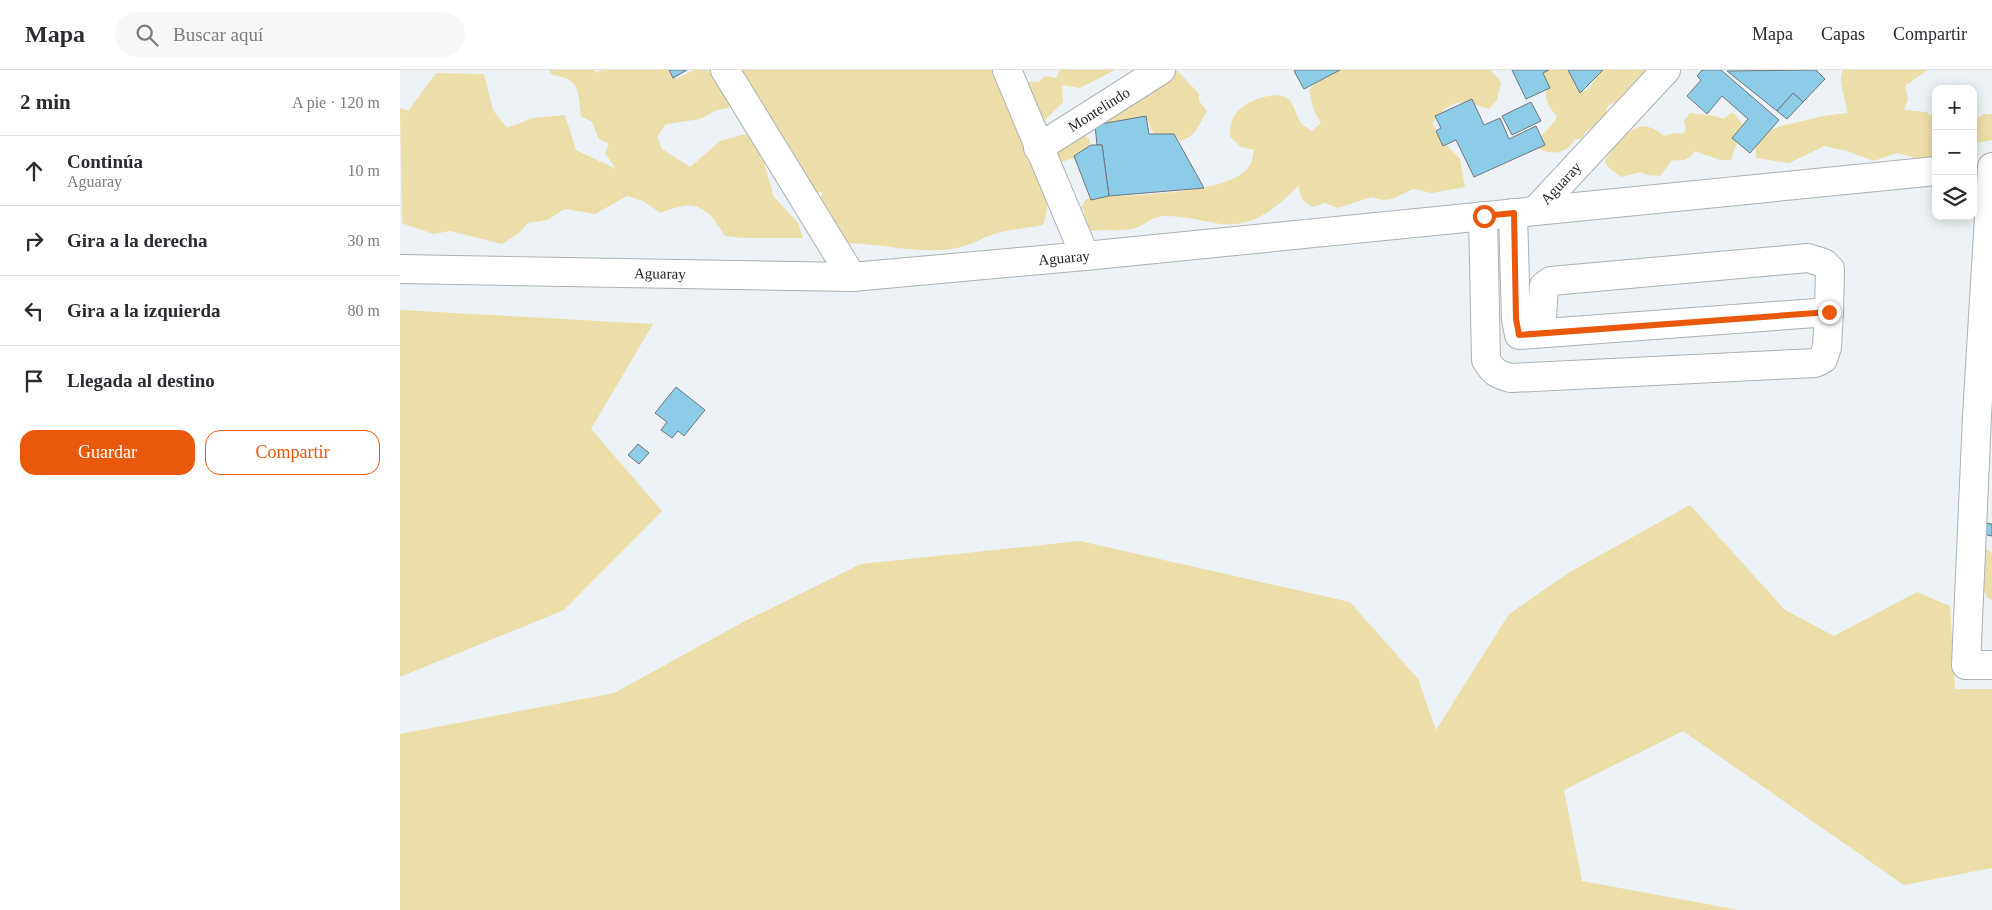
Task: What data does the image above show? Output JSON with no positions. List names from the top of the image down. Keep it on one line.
{"streets":{"street":["Montelindo","Aguaray"]},"page":{"header":"Mapa","search":"Buscar aquí","nav":["Mapa","Capas","Compartir"],"heading":["2 min","A pie · 120 m"],"map_buttons":["+","−"],"list":[["Continúa","Aguaray","10 m"],["Gira a la derecha","30 m"],["Gira a la izquierda","80 m"],"Llegada al destino"],"buttons":["Guardar","Compartir"]}}
